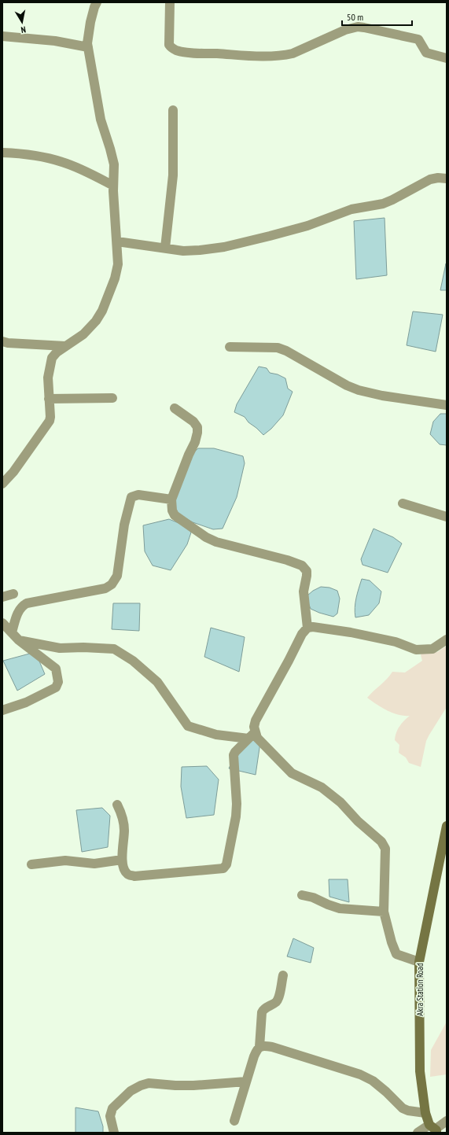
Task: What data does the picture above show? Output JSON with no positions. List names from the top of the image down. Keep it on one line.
{"streets":{"main road":["Akra Station Road"]},"scale_bar":"50 m","north":"bottom"}
